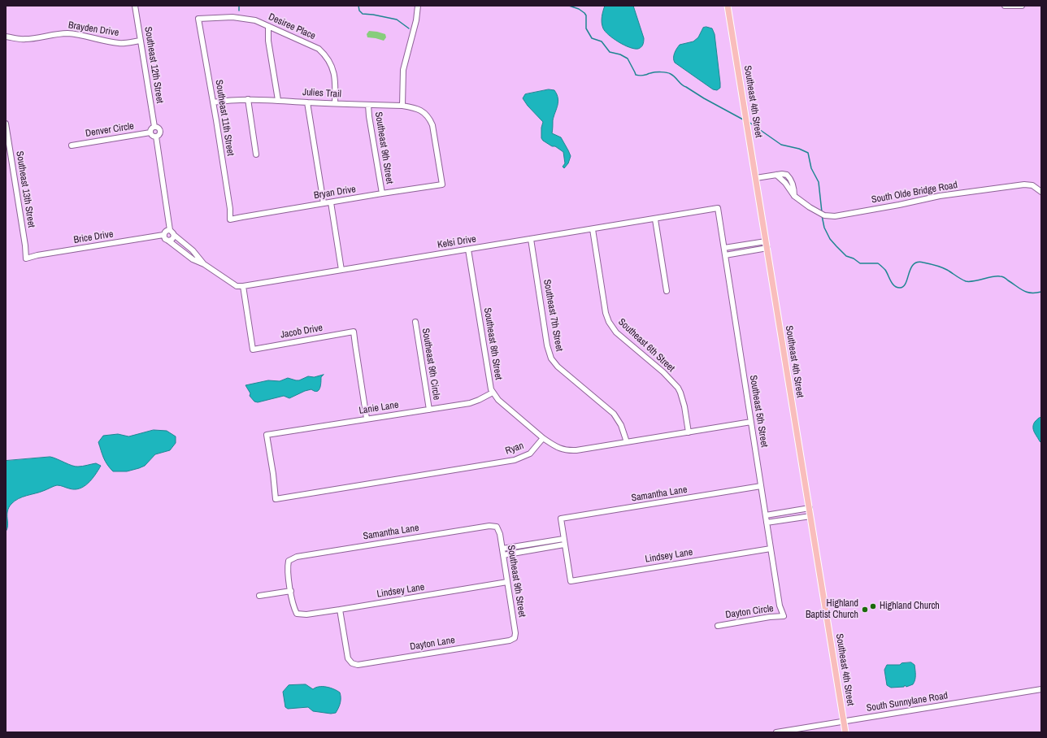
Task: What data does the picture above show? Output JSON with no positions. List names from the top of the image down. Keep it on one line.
{"streets":{"main road":["Southeast 4th Street"],"street":["Desiree Place","Brayden Drive","Southeast 12th Street","Julies Trail","Southeast 11th Street","Denver Circle","Southeast 9th Street","Southeast 13th Street","Bryan Drive","South Olde Bridge Road","Brice Drive","Kelsi Drive","Southeast 7th Street","Jacob Drive","Southeast 8th Street","Southeast 6th Street","Southeast 9th Circle","Lanie Lane","Southeast 5th Street","Ryan","Samantha Lane","Lindsey Lane","Dayton Circle","Dayton Lane","South Sunnylane Road"]},"crossings":[["Desiree Place","Julies Trail"],["Desiree Place","Southeast 11th Street"],["Brayden Drive","Southeast 12th Street"],["Southeast 12th Street","Denver Circle"],["Julies Trail","Southeast 11th Street"],["Julies Trail","Southeast 9th Street"],["Julies Trail","Bryan Drive"],["Southeast 4th Street","South Olde Bridge Road"],["Southeast 4th Street","South Sunnylane Road"],["Southeast 11th Street","Bryan Drive"],["Southeast 9th Street","Bryan Drive"],["Southeast 9th Street","Samantha Lane"],["Southeast 9th Street","Lindsey Lane"],["Southeast 9th Street","Dayton Lane"],["Southeast 13th Street","Brice Drive"],["Brice Drive","Kelsi Drive"],["Kelsi Drive","Southeast 7th Street"],["Kelsi Drive","Jacob Drive"],["Kelsi Drive","Southeast 8th Street"],["Kelsi Drive","Southeast 6th Street"],["Kelsi Drive","Southeast 5th Street"],["Jacob Drive","Lanie Lane"],["Southeast 8th Street","Lanie Lane"],["Southeast 8th Street","Ryan"],["Southeast 9th Circle","Lanie Lane"],["Lanie Lane","Ryan"],["Southeast 5th Street","Samantha Lane"],["Southeast 5th Street","Lindsey Lane"],["Southeast 5th Street","Dayton Circle"],["Samantha Lane","Lindsey Lane"],["Lindsey Lane","Dayton Lane"]],"places":["Highland Church","Highland Baptist Church"]}
